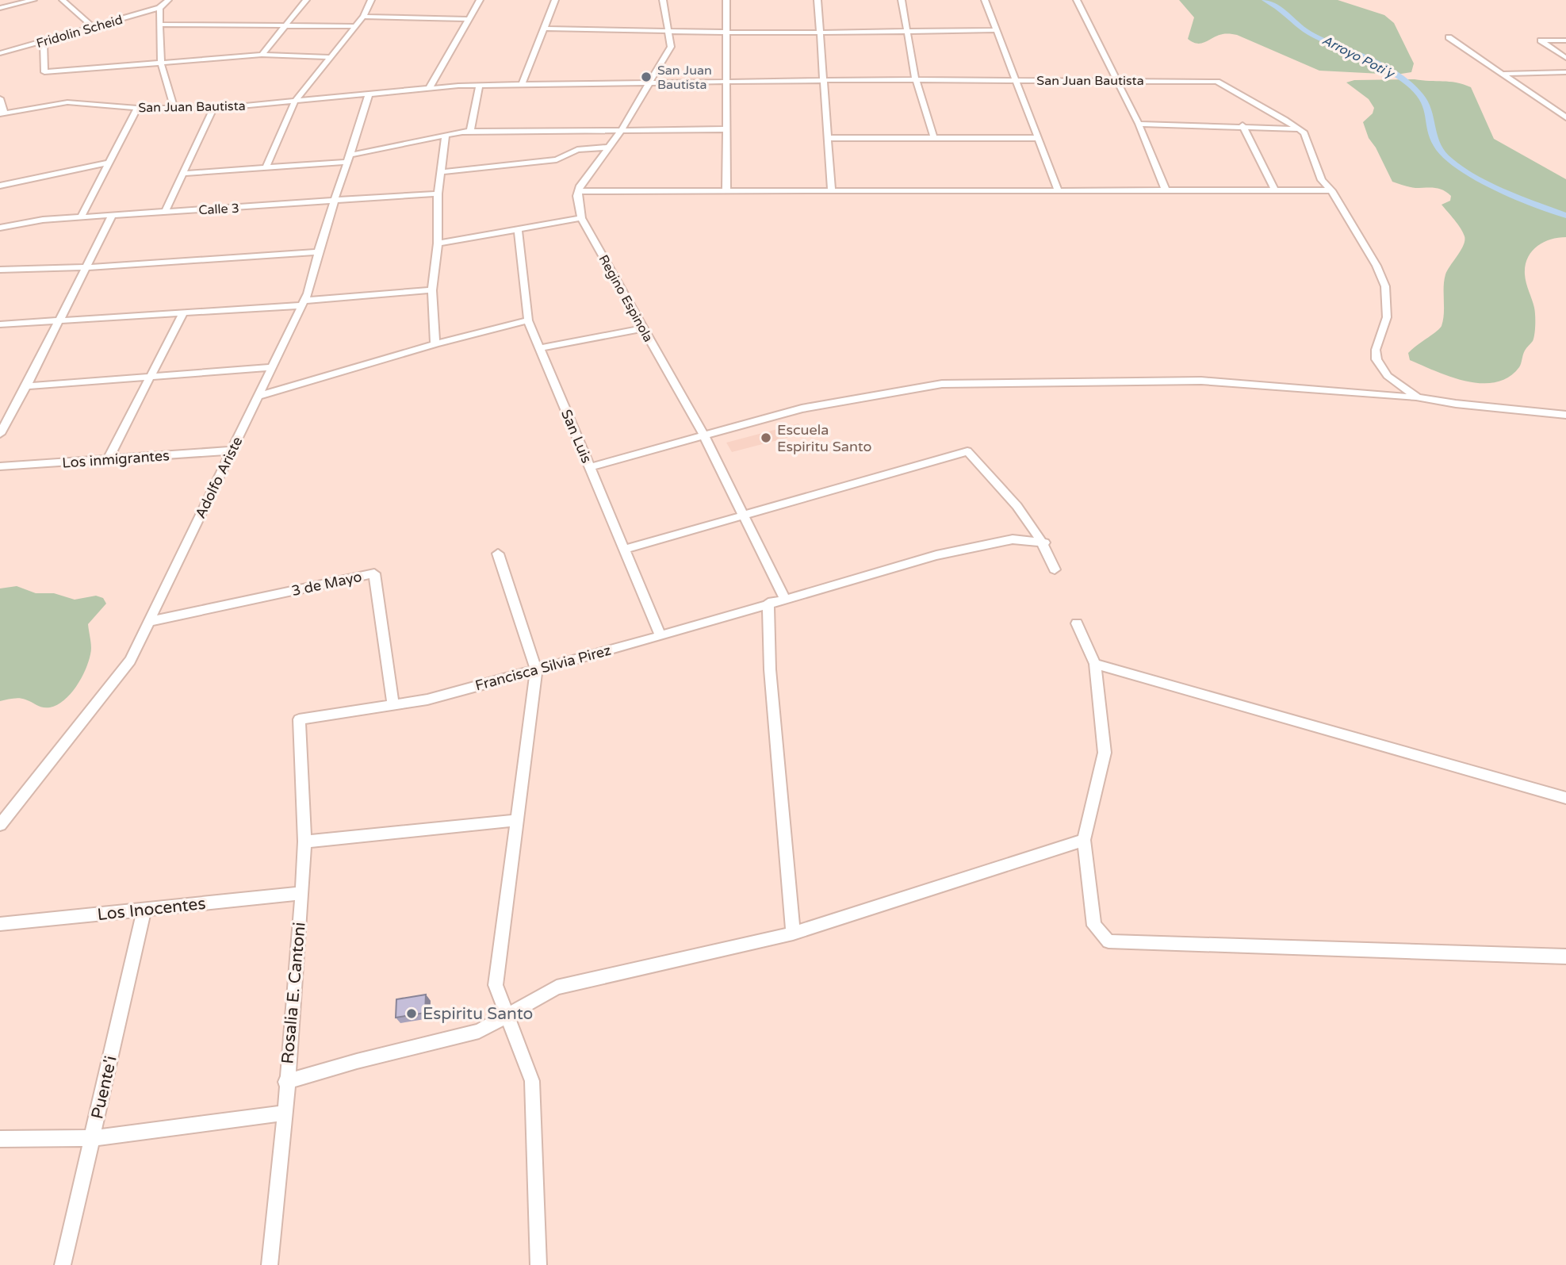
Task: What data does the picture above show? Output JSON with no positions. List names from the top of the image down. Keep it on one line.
{"streets":{"street":["Fridolin Scheid","San Juan Bautista","Calle 3","Regino Espinola","San Luis","Los inmigrantes","Adolfo Ariste","3 de Mayo","Francisca Silvia Pirez","Los Inocentes","Rosalia E. Cantoni","Puente'i"]},"crossings":[["San Juan Bautista","Adolfo Ariste"],["Calle 3","Adolfo Ariste"],["Regino Espinola","Francisca Silvia Pirez"],["San Luis","Francisca Silvia Pirez"],["Los inmigrantes","Adolfo Ariste"],["Adolfo Ariste","3 de Mayo"],["3 de Mayo","Francisca Silvia Pirez"],["Francisca Silvia Pirez","Rosalia E. Cantoni"],["Los Inocentes","Rosalia E. Cantoni"],["Los Inocentes","Puente'i"]],"water":["Arroyo Poti´y"],"places":["San Juan Bautista","Escuela Espiritu Santo","Espiritu Santo"]}
